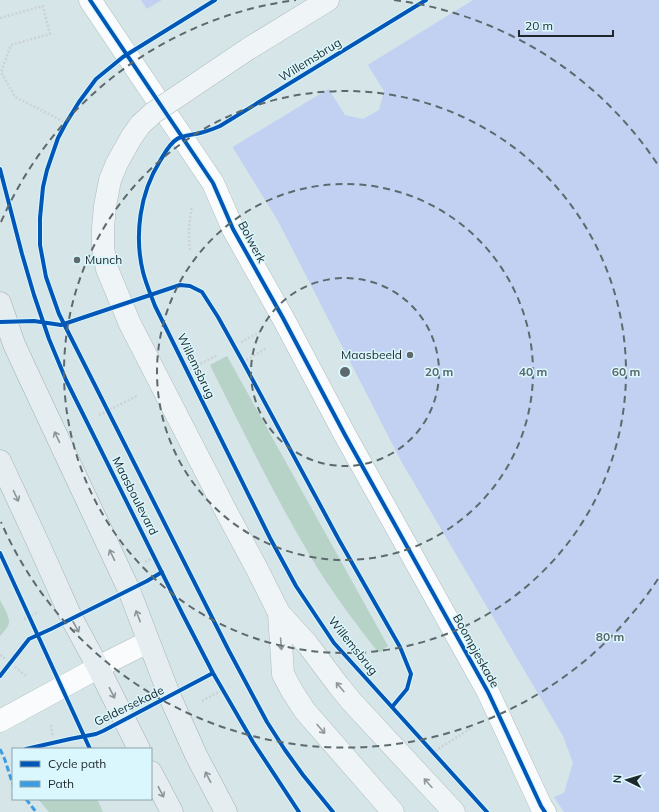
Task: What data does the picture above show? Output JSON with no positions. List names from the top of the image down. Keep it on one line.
{"streets":{"street":["Bolwerk","Boompjeskade"],"cycle path":["Willemsbrug","Maasboulevard","Geldersekade"]},"crossings":[["Bolwerk","Boompjeskade"]],"places":["Munch","Maasbeeld"],"legend":["Cycle path","Path"],"scale_bar":"20 m","north":"left","rings":["20 m","40 m","60 m","80 m"]}
